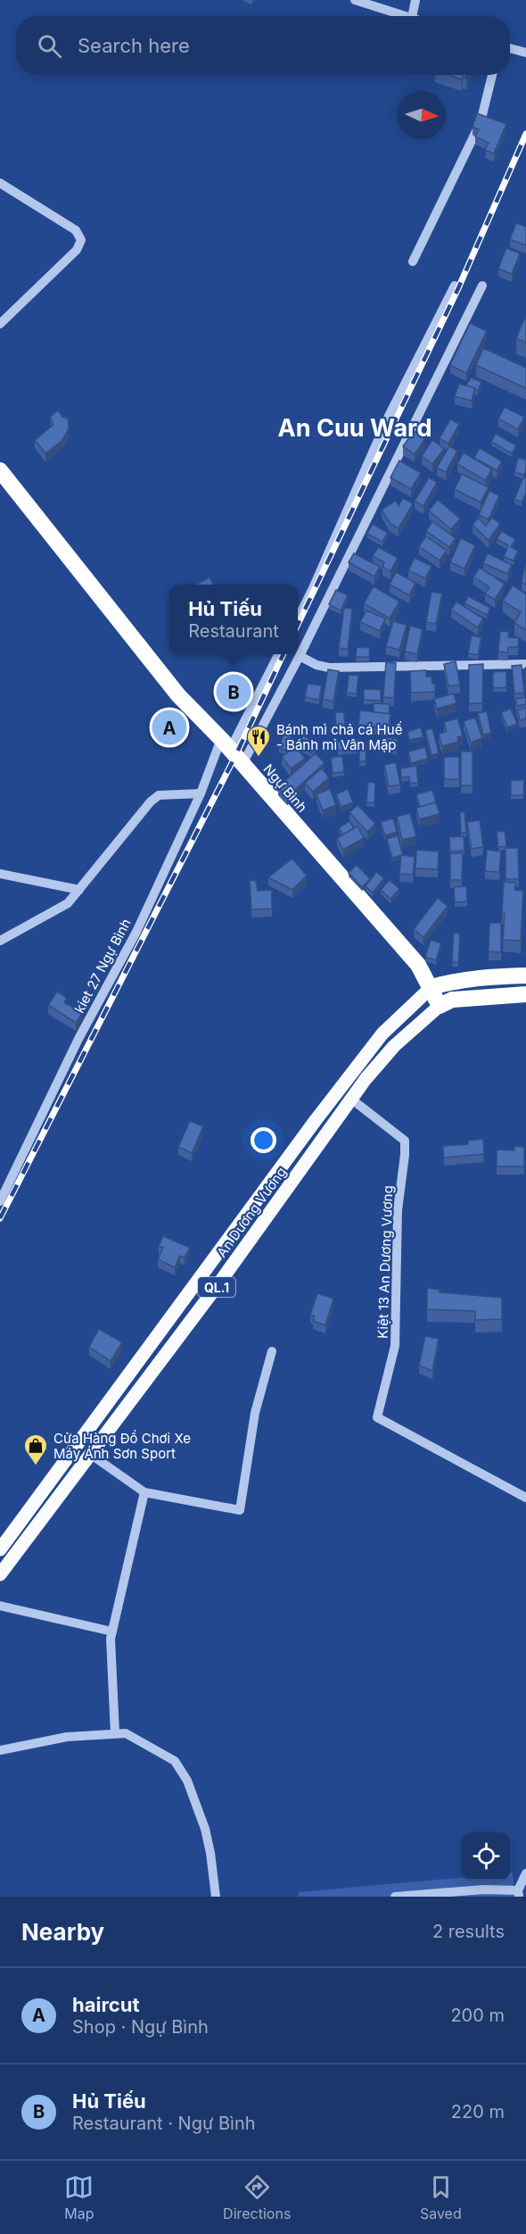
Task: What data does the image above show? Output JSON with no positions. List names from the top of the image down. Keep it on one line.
{"streets":{"highway":["Ngự Bình","QL.1"],"main road":["An Dương Vương"],"street":["kiet 27 Ngự Bình","Kiệt 13 An Dương Vương"]},"crossings":[["Ngự Bình","kiet 27 Ngự Bình"],["Ngự Bình","An Dương Vương"],["Ngự Bình","QL.1"],["An Dương Vương","Kiệt 13 An Dương Vương"],["An Dương Vương","QL.1"]],"districts":["An Cuu Ward"],"places":{"restaurant":["Bánh mì chả cá Huế - Bánh mì Vân Mập"],"shop":["Cửa Hàng Đồ Chơi Xe Máy Ánh Sơn Sport"]},"north":"right","page":{"search":"Search here","popup":["Hủ Tiếu","Restaurant"],"pins":["B","A"],"heading":["Nearby","2 results"],"list":[{"mark":"A","name":"haircut","note":"Shop · Ngự Bình","value":"200 m"},{"mark":"B","name":"Hủ Tiếu","note":"Restaurant · Ngự Bình","value":"220 m"}],"nav":["Map","Directions","Saved"]}}
